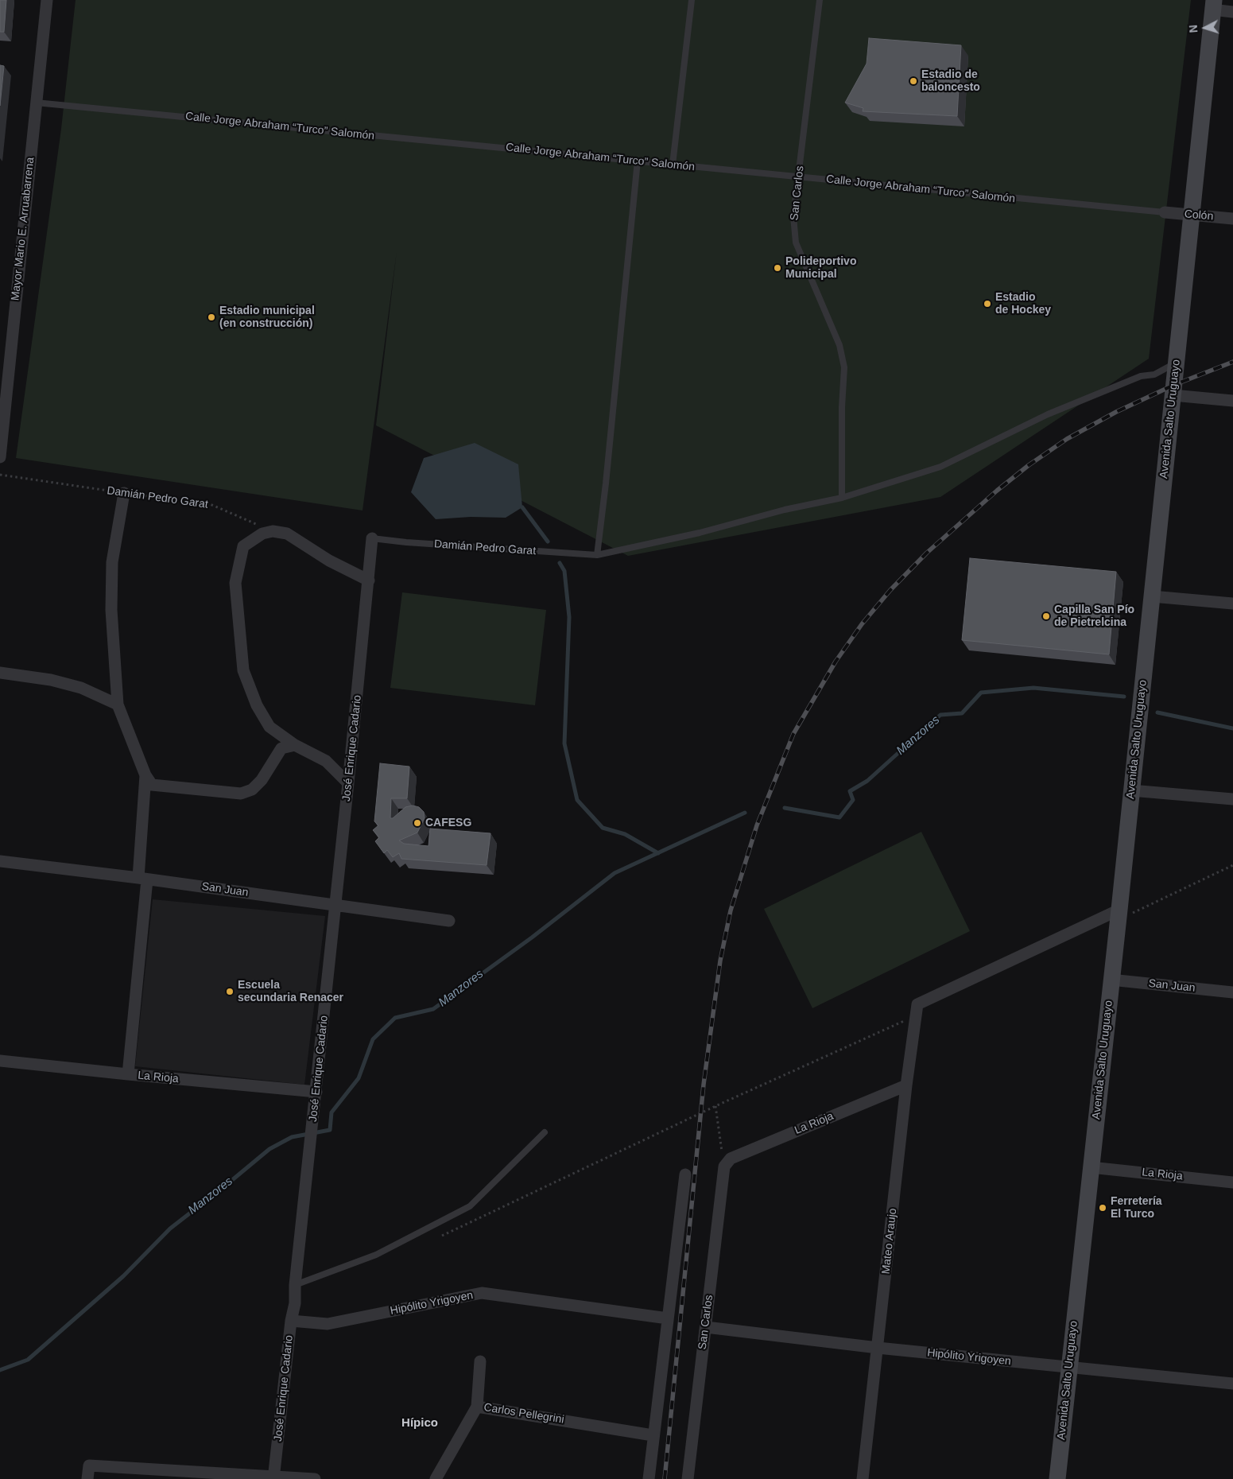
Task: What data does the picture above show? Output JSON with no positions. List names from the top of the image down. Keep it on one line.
{"streets":{"main road":["Avenida Salto Uruguayo"],"street":["San Carlos","Colón","Mayor Mario E. Arruabarrena","José Enrique Cadario","San Juan","La Rioja","Mateo Araujo","Hipólito Yrigoyen","Carlos Pellegrini"],"lane":["Calle Jorge Abraham “Turco” Salomón","Damián Pedro Garat"]},"crossings":[["Calle Jorge Abraham “Turco” Salomón","San Carlos"],["Calle Jorge Abraham “Turco” Salomón","Colón"],["Calle Jorge Abraham “Turco” Salomón","Mayor Mario E. Arruabarrena"],["San Carlos","Damián Pedro Garat"],["San Carlos","La Rioja"],["San Carlos","Hipólito Yrigoyen"],["Colón","Avenida Salto Uruguayo"],["Avenida Salto Uruguayo","Damián Pedro Garat"],["Avenida Salto Uruguayo","San Juan"],["Avenida Salto Uruguayo","La Rioja"],["Avenida Salto Uruguayo","Mateo Araujo"],["Avenida Salto Uruguayo","Hipólito Yrigoyen"],["Damián Pedro Garat","José Enrique Cadario"],["José Enrique Cadario","San Juan"],["José Enrique Cadario","La Rioja"],["José Enrique Cadario","Hipólito Yrigoyen"],["La Rioja","Mateo Araujo"],["Mateo Araujo","Hipólito Yrigoyen"]],"districts":["Hípico"],"water":["Manzores"],"places":["Estadio de baloncesto","Polideportivo Municipal","Estadio de Hockey","Estadio municipal (en construcción)","Capilla San Pío de Pietrelcina","CAFESG","Escuela secundaria Renacer","Ferretería El Turco"],"north":"left"}
